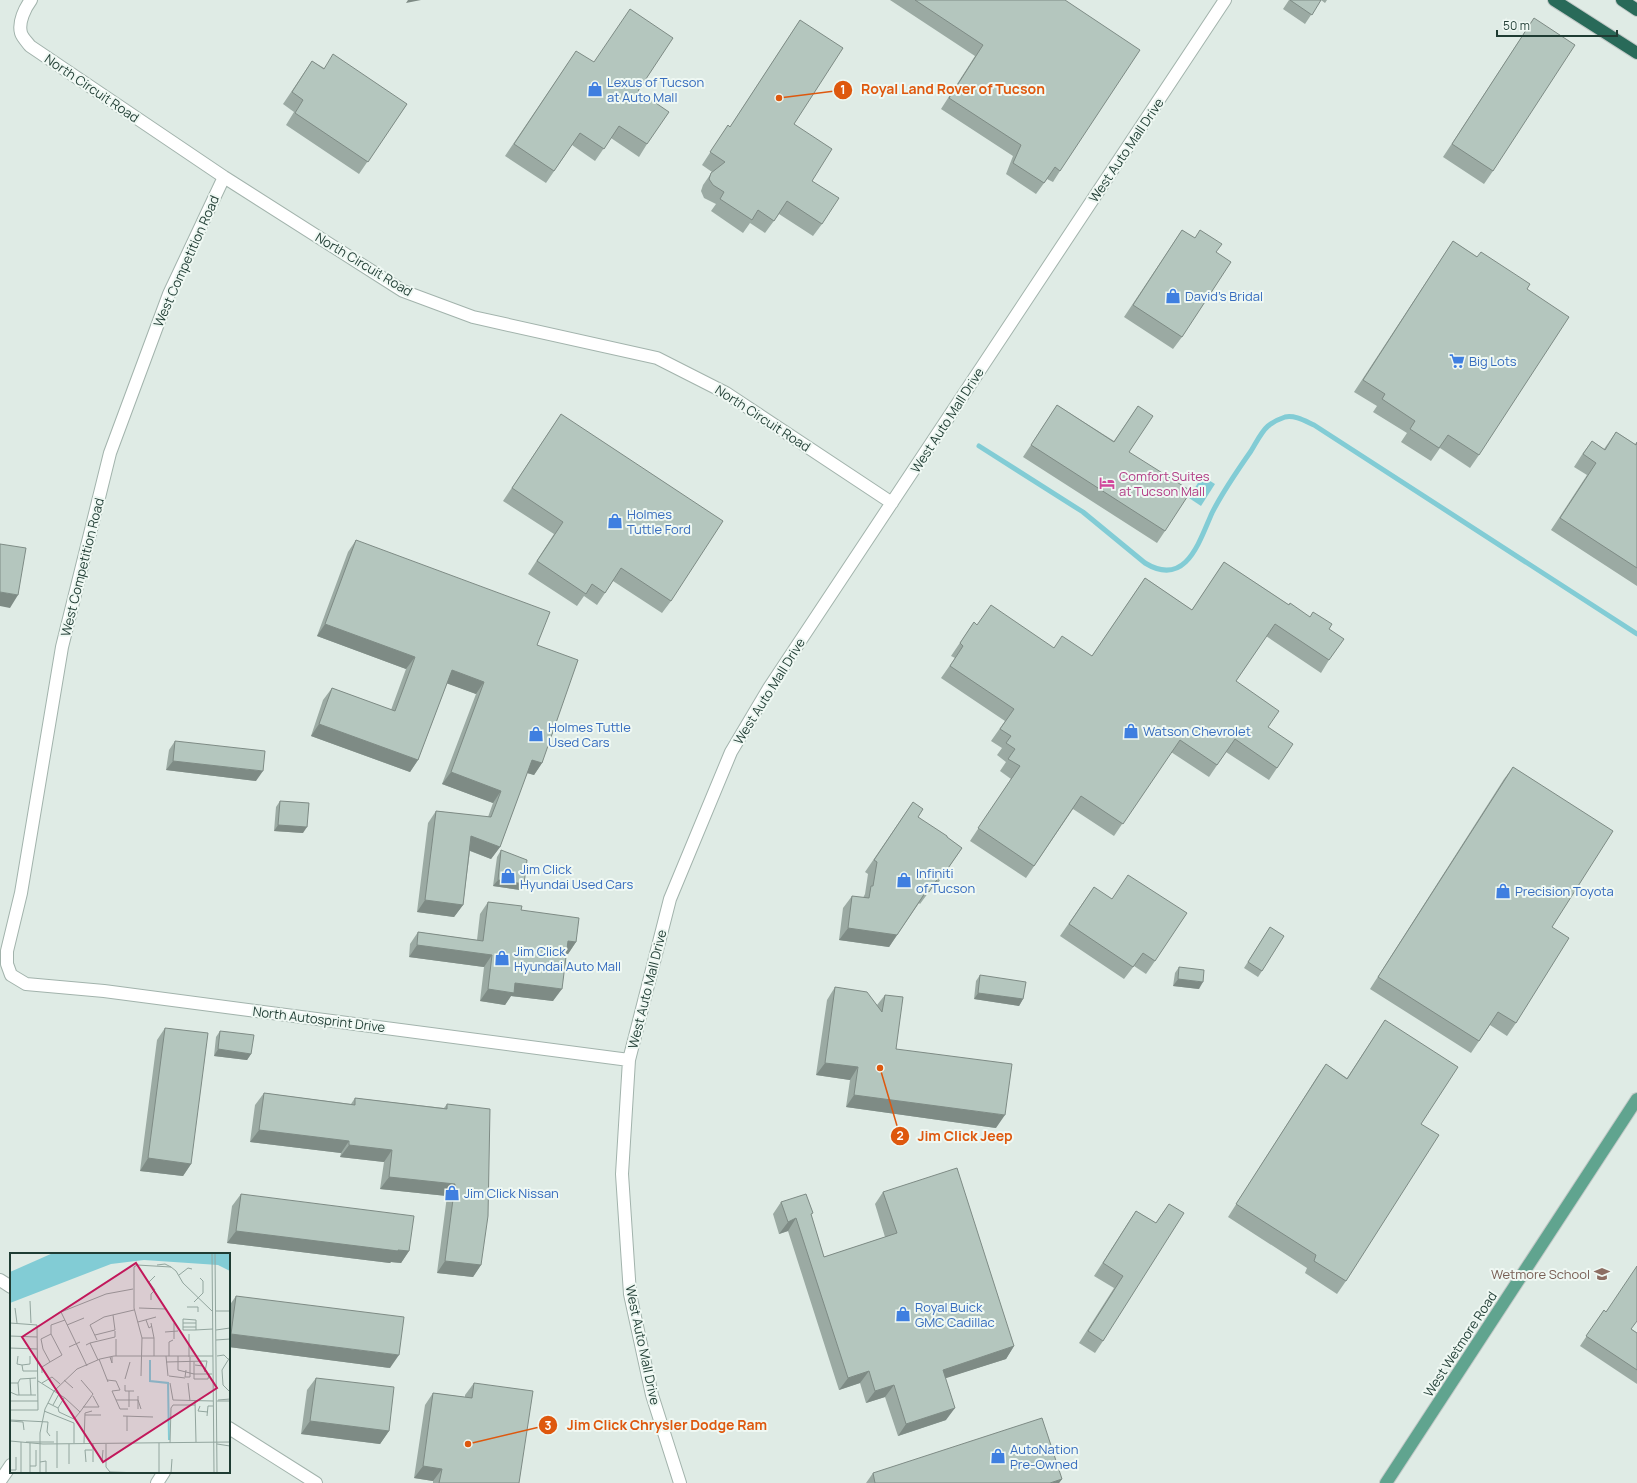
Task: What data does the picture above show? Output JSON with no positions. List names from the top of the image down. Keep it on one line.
{"streets":{"main road":["West Wetmore Road"],"street":["North Circuit Road","West Auto Mall Drive","West Competition Road","North Autosprint Drive"]},"crossings":[["North Circuit Road","West Auto Mall Drive"],["North Circuit Road","West Competition Road"],["West Auto Mall Drive","North Autosprint Drive"],["West Competition Road","North Autosprint Drive"]],"places":{"shop":["Lexus of Tucson at Auto Mall","David's Bridal","Holmes Tuttle Ford","Watson Chevrolet","Holmes Tuttle Used Cars","Jim Click Hyundai Used Cars","Infiniti of Tucson","Precision Toyota","Jim Click Hyundai Auto Mall","Jim Click Nissan","Royal Buick GMC Cadillac","AutoNation Pre-Owned"],"other":["Royal Land Rover of Tucson","Jim Click Jeep","Jim Click Chrysler Dodge Ram"],"supermarket":["Big Lots"],"hotel":["Comfort Suites at Tucson Mall"],"school or university":["Wetmore School"]},"scale_bar":"50 m"}
